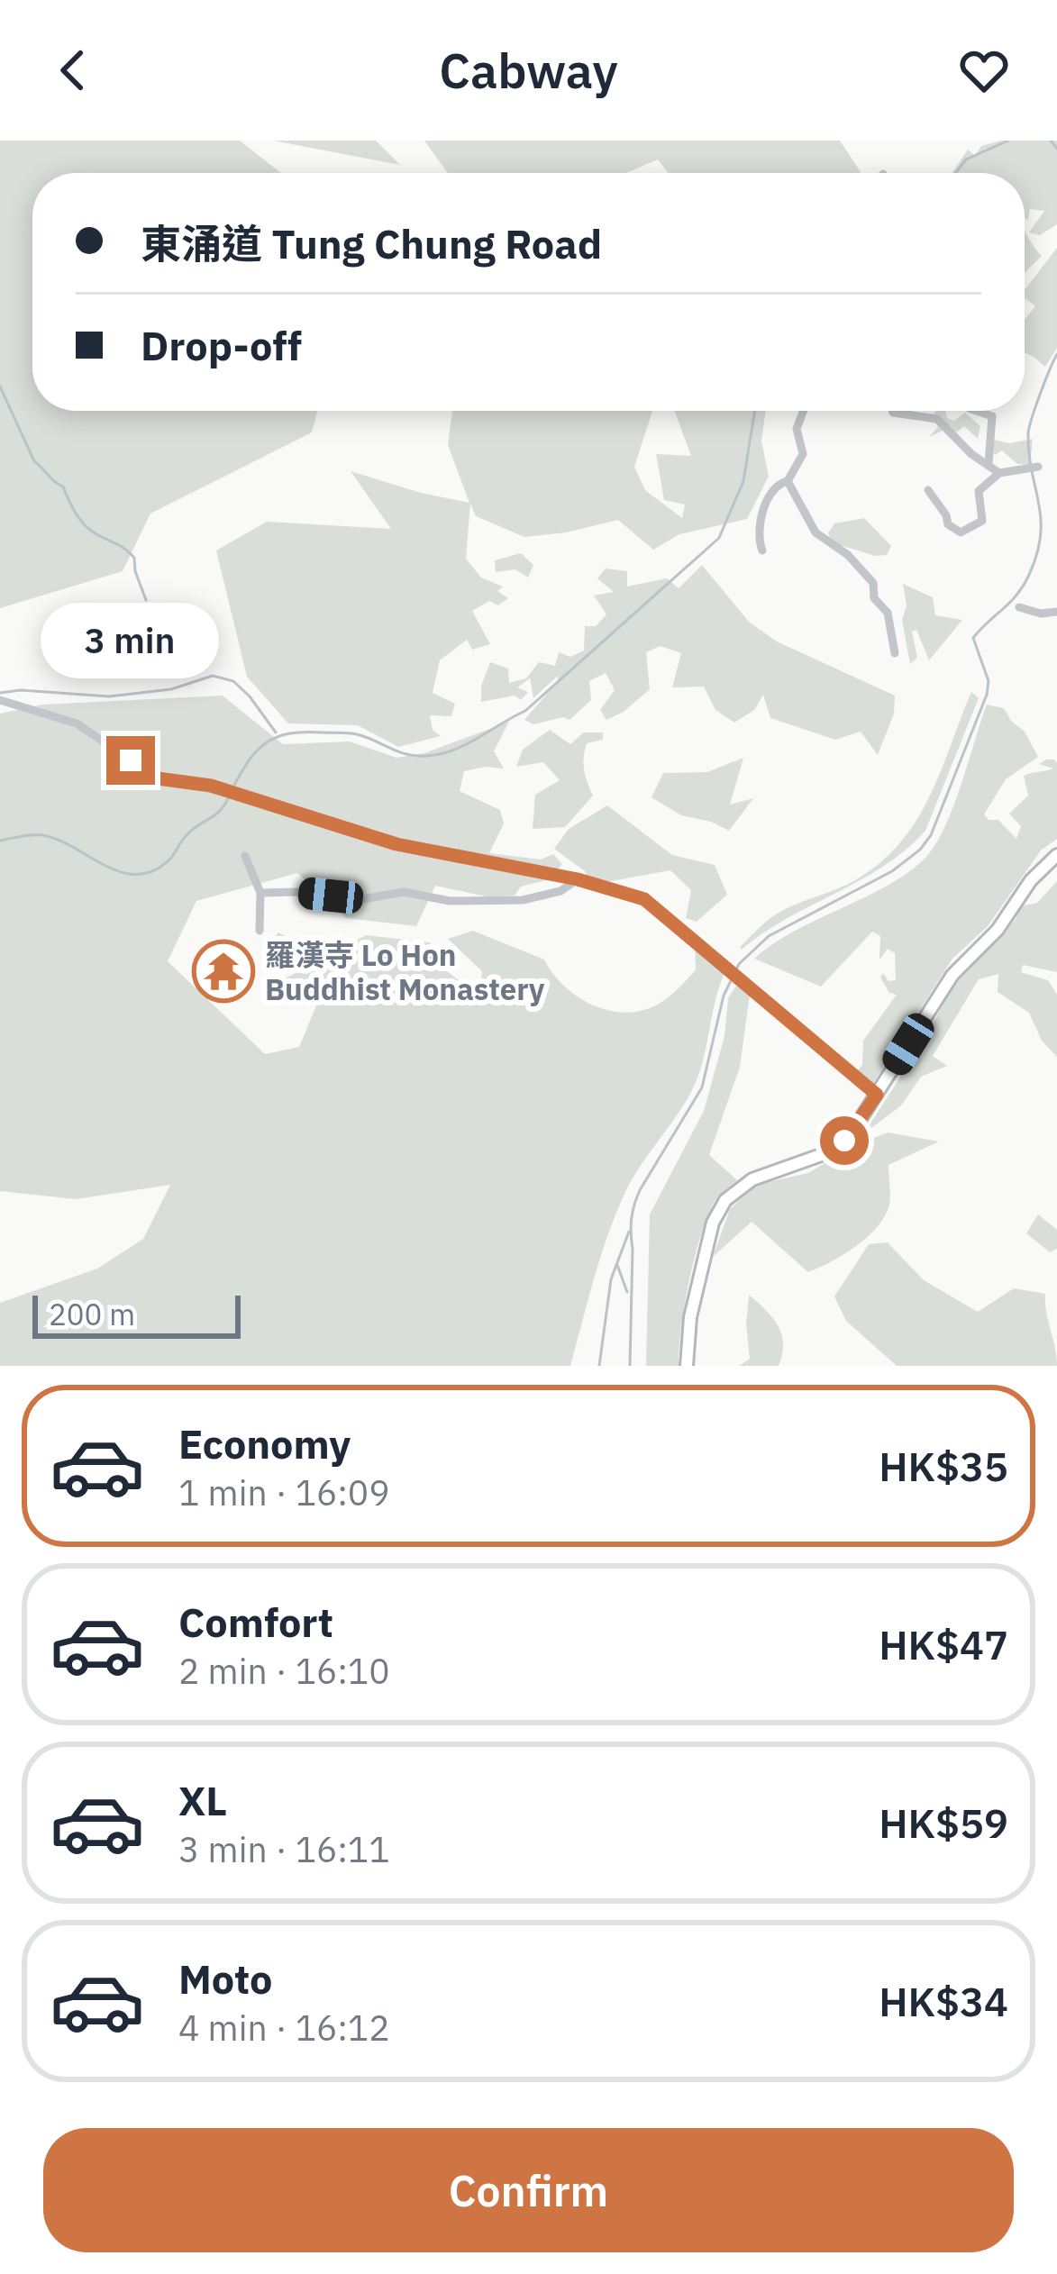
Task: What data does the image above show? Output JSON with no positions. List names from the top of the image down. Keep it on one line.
{"places":{"temple":["羅漢寺 Lo Hon Buddhist Monastery"]},"scale_bar":"200 m","page":{"header":"Cabway","banner":["東涌道 Tung Chung Road","Drop-off"],"bubble":"3 min","scale":"200 m","list":[{"name":"Economy","note":"1 min · 16:09","value":"HK$35"},{"name":"Comfort","note":"2 min · 16:10","value":"HK$47"},{"name":"XL","note":"3 min · 16:11","value":"HK$59"},{"name":"Moto","note":"4 min · 16:12","value":"HK$34"}],"buttons":"Confirm"}}
